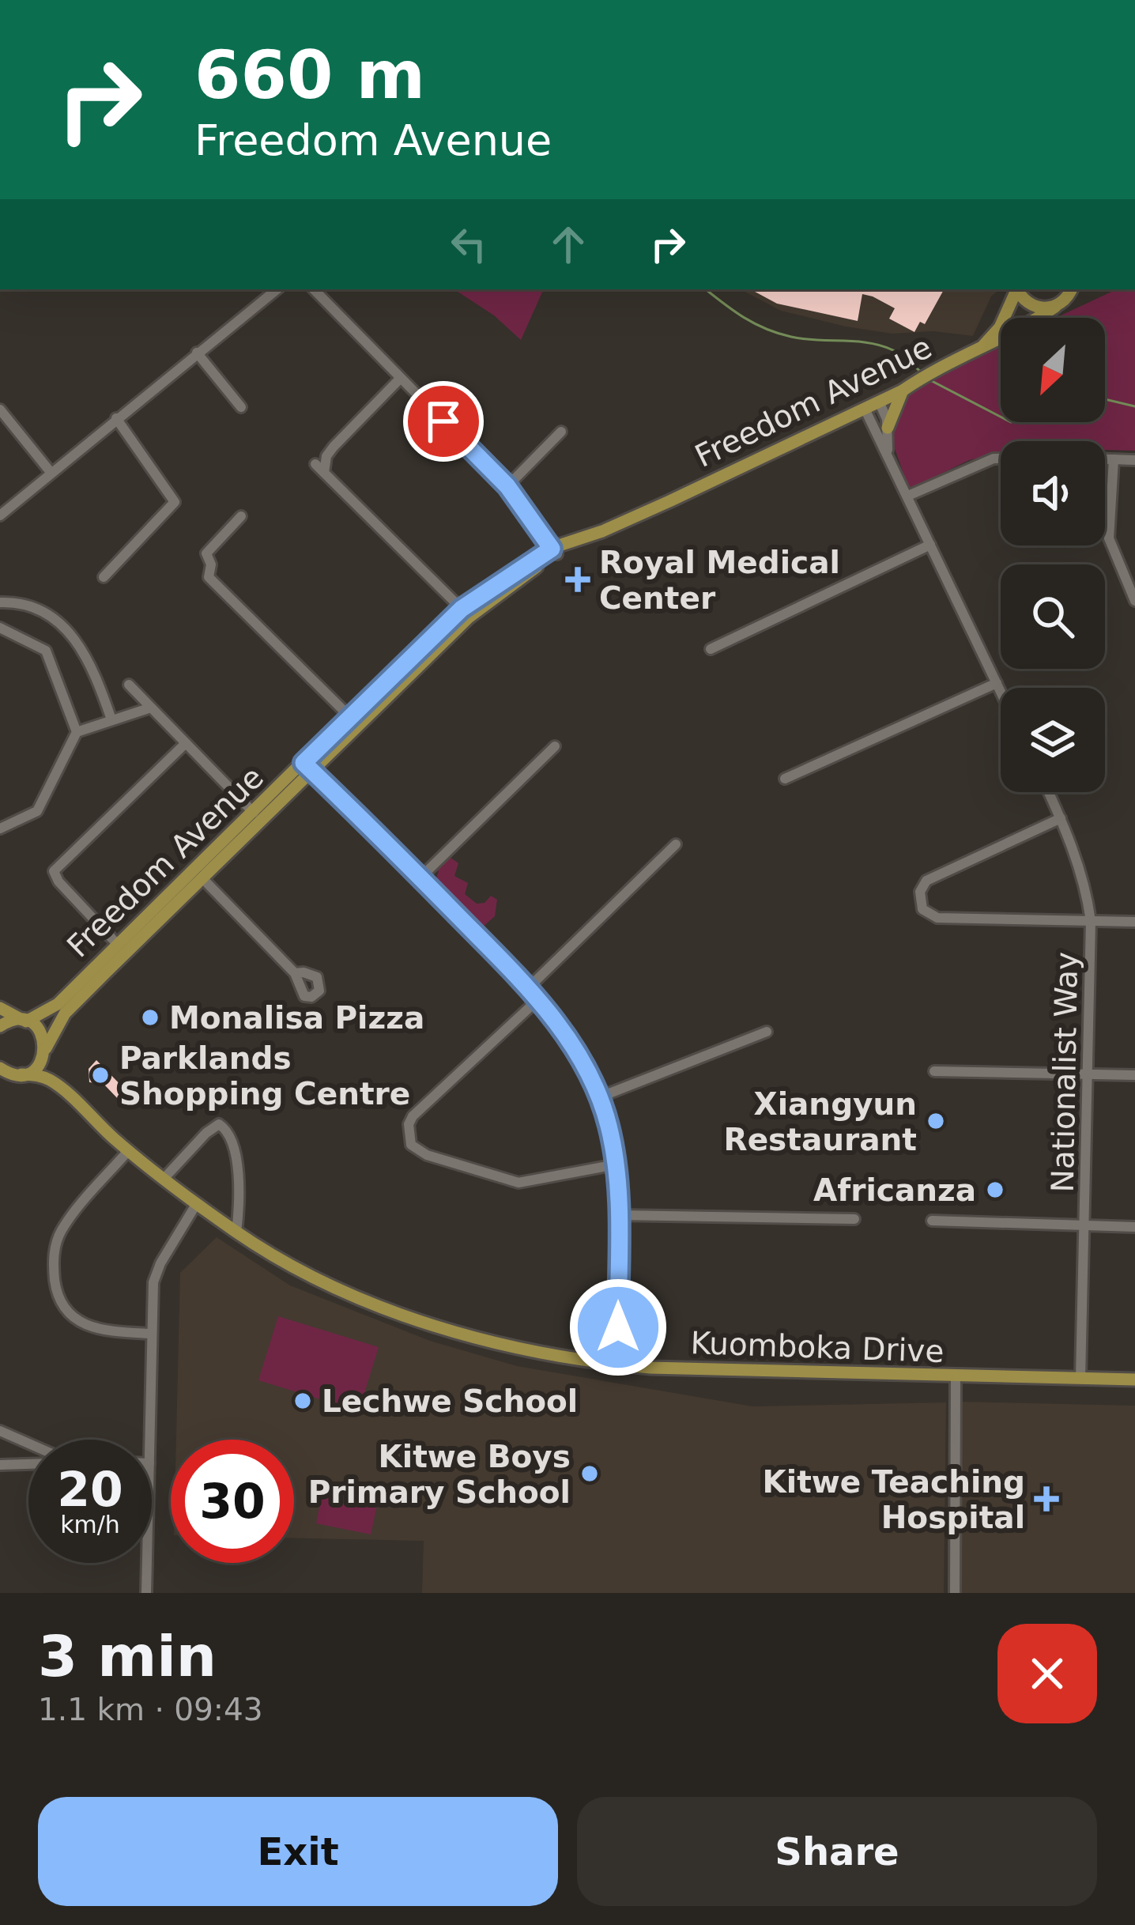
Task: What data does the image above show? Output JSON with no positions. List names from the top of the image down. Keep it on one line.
{"streets":{"main road":["Freedom Avenue","Kuomboka Drive"],"street":["Nationalist Way"]},"crossings":[["Nationalist Way","Kuomboka Drive"]],"places":{"health":["Royal Medical Center","Kitwe Teaching Hospital"],"other":["Monalisa Pizza","Parklands Shopping Centre","Xiangyun Restaurant","Africanza","Lechwe School","Kitwe Boys Primary School"]},"north":"bottom left","page":{"turn":["660 m","Freedom Avenue"],"speed":"20 km/h","limit":"30","heading":["3 min","1.1 km · 09:43"],"buttons":["Exit","Share"]}}
